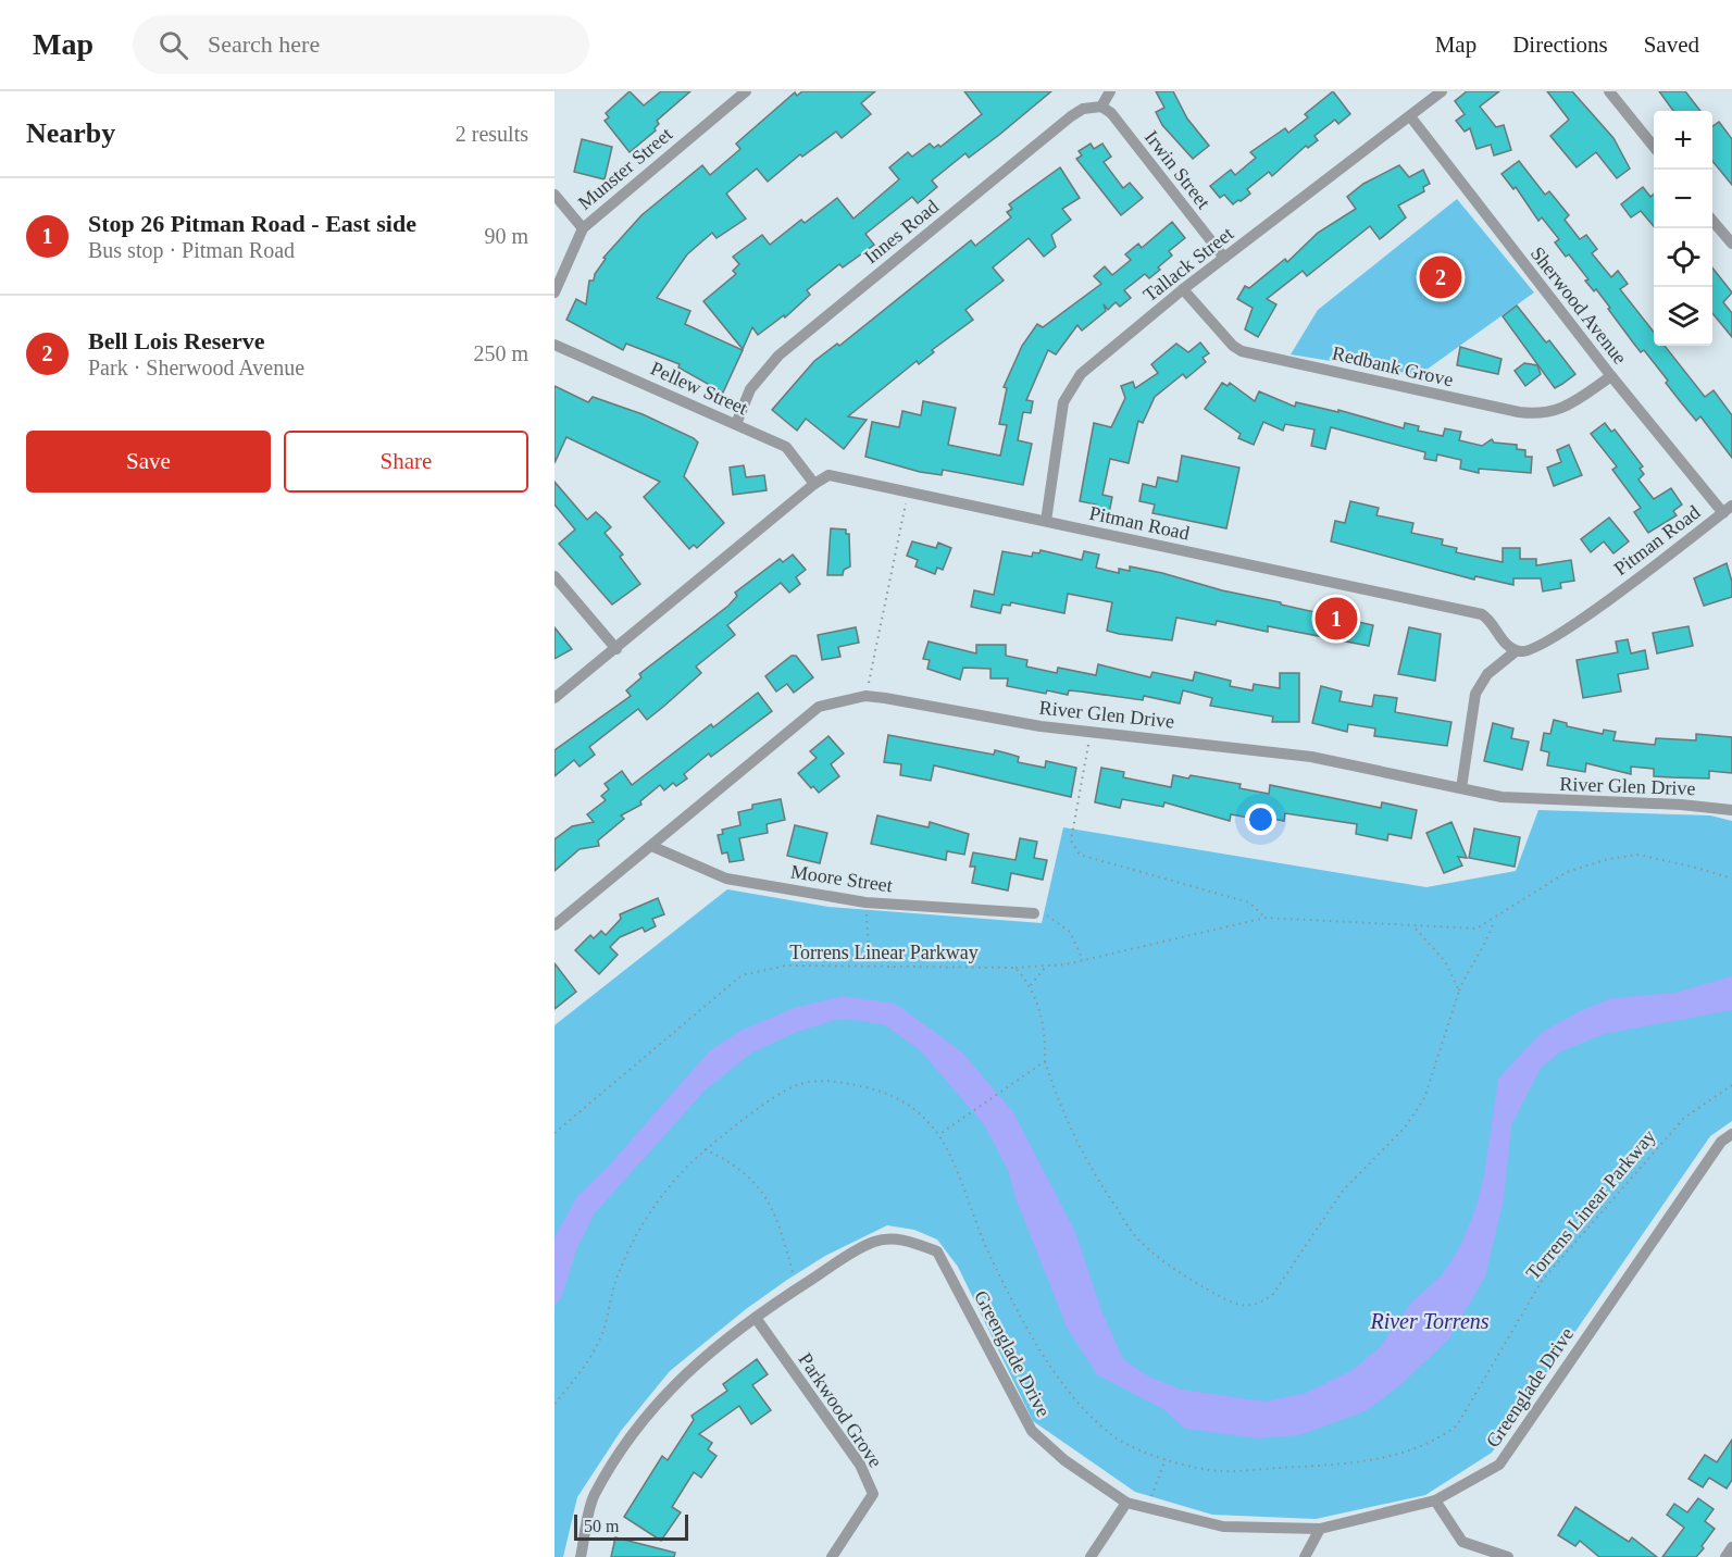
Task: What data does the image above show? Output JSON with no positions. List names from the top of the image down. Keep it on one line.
{"streets":{"street":["Munster Street","Irwin Street","Innes Road","Tallack Street","Sherwood Avenue","Redbank Grove","Pellew Street","Pitman Road","River Glen Drive","Moore Street","Greenglade Drive","Parkwood Grove"],"path":["Torrens Linear Parkway"]},"crossings":[["Irwin Street","Innes Road"],["Irwin Street","Tallack Street"],["Innes Road","Pellew Street"],["Tallack Street","Sherwood Avenue"],["Tallack Street","Redbank Grove"],["Tallack Street","Pitman Road"],["Sherwood Avenue","Redbank Grove"],["Sherwood Avenue","Pitman Road"],["Pellew Street","Pitman Road"],["River Glen Drive","Moore Street"],["Greenglade Drive","Parkwood Grove"]],"water":["River Torrens"],"scale_bar":"50 m","page":{"header":"Map","search":"Search here","nav":["Map","Directions","Saved"],"heading":["Nearby","2 results"],"map_buttons":["+","−"],"list":[{"mark":"1","name":"Stop 26 Pitman Road - East side","note":"Bus stop · Pitman Road","value":"90 m"},{"mark":"2","name":"Bell Lois Reserve","note":"Park · Sherwood Avenue","value":"250 m"}],"pins":["2","1"],"buttons":["Save","Share"],"scale":"50 m"}}
